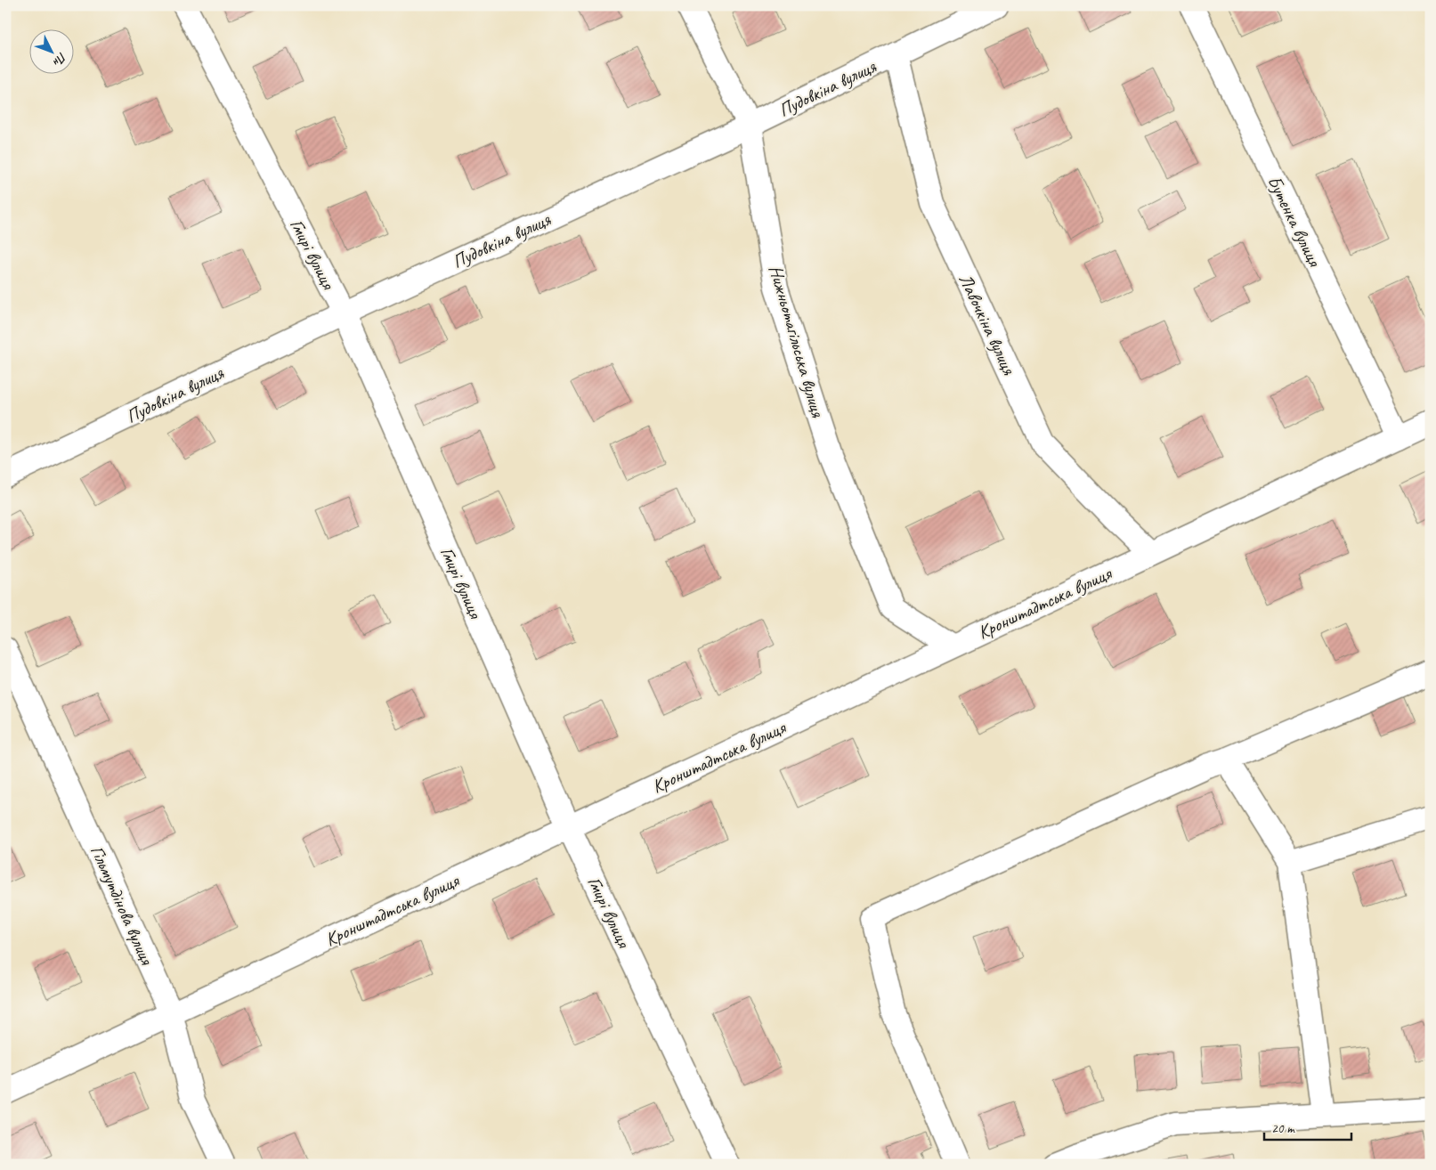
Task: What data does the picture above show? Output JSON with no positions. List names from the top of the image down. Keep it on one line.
{"streets":{"street":["Пудовкіна вулиця","Бутенка вулиця","Гмирі вулиця","Лавочкіна вулиця","Нижньотагільська вулиця","Кронштадтська вулиця","Гільмутдінова вулиця"]},"crossings":[["Пудовкіна вулиця","Гмирі вулиця"],["Пудовкіна вулиця","Лавочкіна вулиця"],["Пудовкіна вулиця","Нижньотагільська вулиця"],["Бутенка вулиця","Кронштадтська вулиця"],["Гмирі вулиця","Кронштадтська вулиця"],["Лавочкіна вулиця","Кронштадтська вулиця"],["Нижньотагільська вулиця","Кронштадтська вулиця"],["Кронштадтська вулиця","Гільмутдінова вулиця"]],"scale_bar":"20 m","north":"bottom right"}
